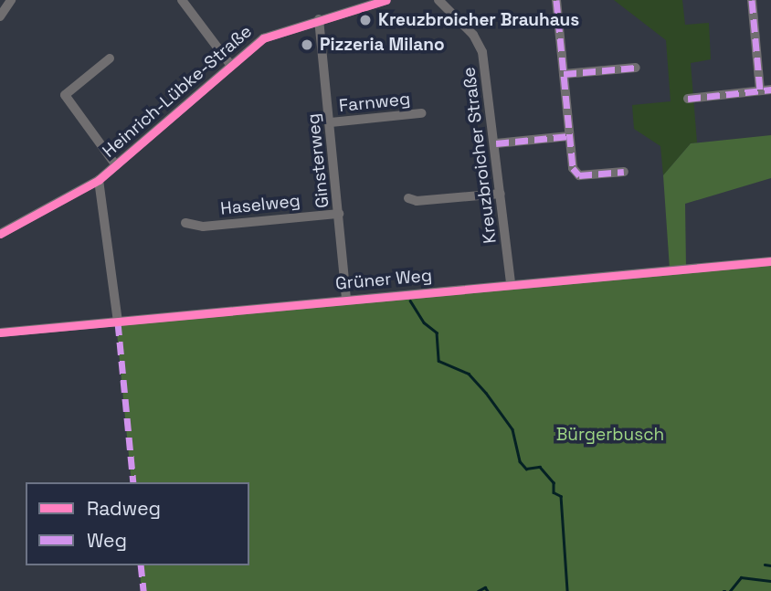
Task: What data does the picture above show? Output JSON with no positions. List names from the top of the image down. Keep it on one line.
{"streets":{"street":["Heinrich-Lübke-Straße","Farnweg","Kreuzbroicher Straße","Ginsterweg","Haselweg","Grüner Weg"]},"crossings":[["Heinrich-Lübke-Straße","Ginsterweg"],["Farnweg","Ginsterweg"],["Kreuzbroicher Straße","Grüner Weg"],["Ginsterweg","Haselweg"],["Ginsterweg","Grüner Weg"]],"parks":["Bürgerbusch"],"places":["Kreuzbroicher Brauhaus","Pizzeria Milano"],"legend":["Radweg","Weg"]}
